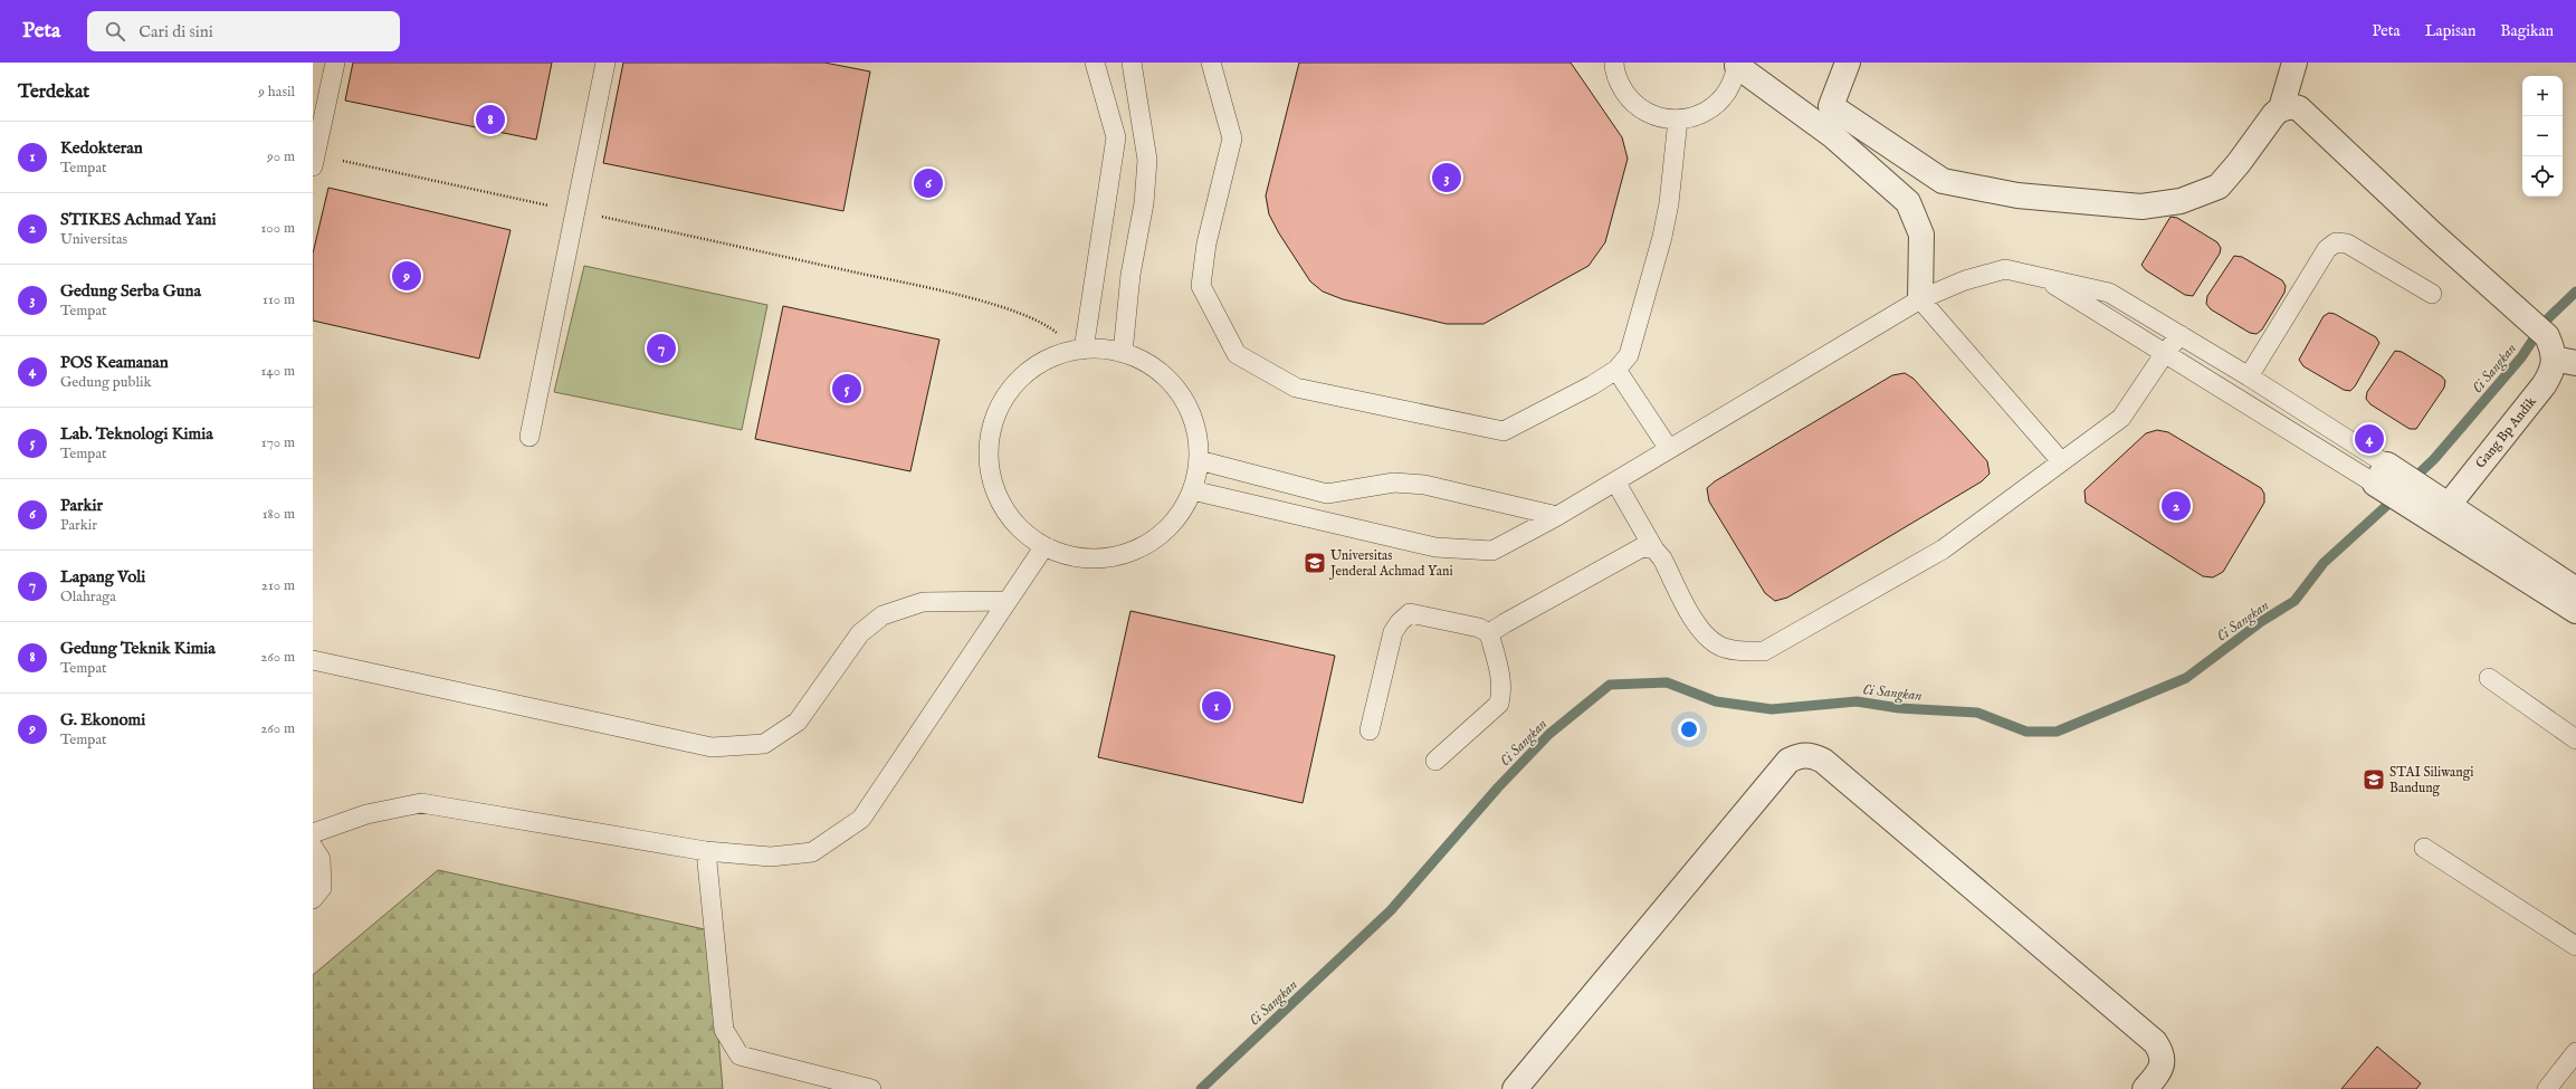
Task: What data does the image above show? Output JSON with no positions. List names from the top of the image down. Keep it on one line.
{"streets":{"street":["Gang Bp Andik"]},"water":["Ci Sangkan"],"places":{"school or university":["Universitas Jenderal Achmad Yani","STAI Siliwangi Bandung"]},"page":{"header":"Peta","search":"Cari di sini","nav":["Peta","Lapisan","Bagikan"],"heading":["Terdekat","9 hasil"],"map_buttons":["+","−"],"pins":["8","3","6","9","7","5","4","2","1"],"list":[{"mark":"1","name":"Kedokteran","note":"Tempat","value":"90 m"},{"mark":"2","name":"STIKES Achmad Yani","note":"Universitas","value":"100 m"},{"mark":"3","name":"Gedung Serba Guna","note":"Tempat","value":"110 m"},{"mark":"4","name":"POS Keamanan","note":"Gedung publik","value":"140 m"},{"mark":"5","name":"Lab. Teknologi Kimia","note":"Tempat","value":"170 m"},{"mark":"6","name":"Parkir","note":"Parkir","value":"180 m"},{"mark":"7","name":"Lapang Voli","note":"Olahraga","value":"210 m"},{"mark":"8","name":"Gedung Teknik Kimia","note":"Tempat","value":"260 m"},{"mark":"9","name":"G. Ekonomi","note":"Tempat","value":"260 m"}]}}
